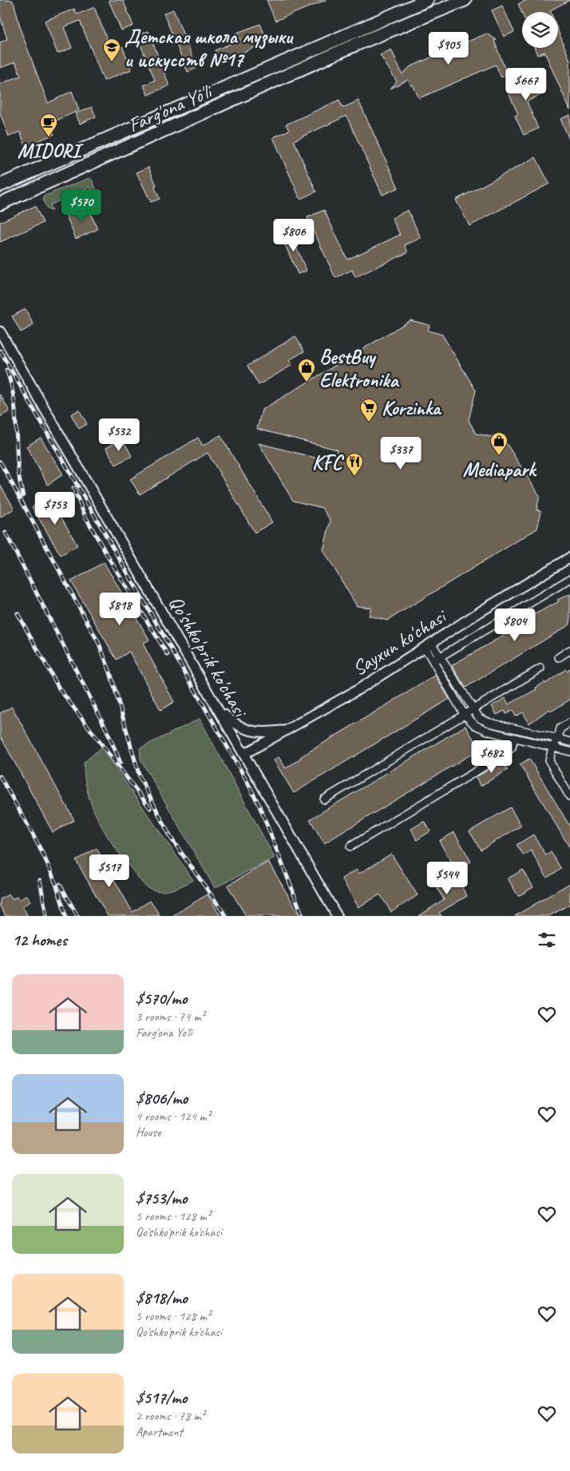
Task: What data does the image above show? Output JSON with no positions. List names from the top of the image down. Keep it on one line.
{"streets":{"main road":["Farg'ona Yo'li"],"street":["Sayxun ko'chasi","Qo'shko'prik ko'chasi"]},"crossings":[["Sayxun ko'chasi","Qo'shko'prik ko'chasi"]],"places":{"school or university":["Детская школа музыки и искусств №17"],"cafe":["MIDORI"],"shop":["BestBuy Elektronika","Mediapark"],"supermarket":["Korzinka"],"restaurant":["KFC"]},"page":{"price":["$905","$667","$570","$806","$532","$337","$753","$818","$804","$682","$517","$544"],"heading":"12 homes","list":[{"name":"$570/mo","note":"3 rooms · 74 m² · Farg'ona Yo'li"},{"name":"$806/mo","note":"4 rooms · 124 m² · House"},{"name":"$753/mo","note":"5 rooms · 128 m² · Qo'shko'prik ko'chasi"},{"name":"$818/mo","note":"5 rooms · 128 m² · Qo'shko'prik ko'chasi"},{"name":"$517/mo","note":"2 rooms · 78 m² · Apartment"}]}}
